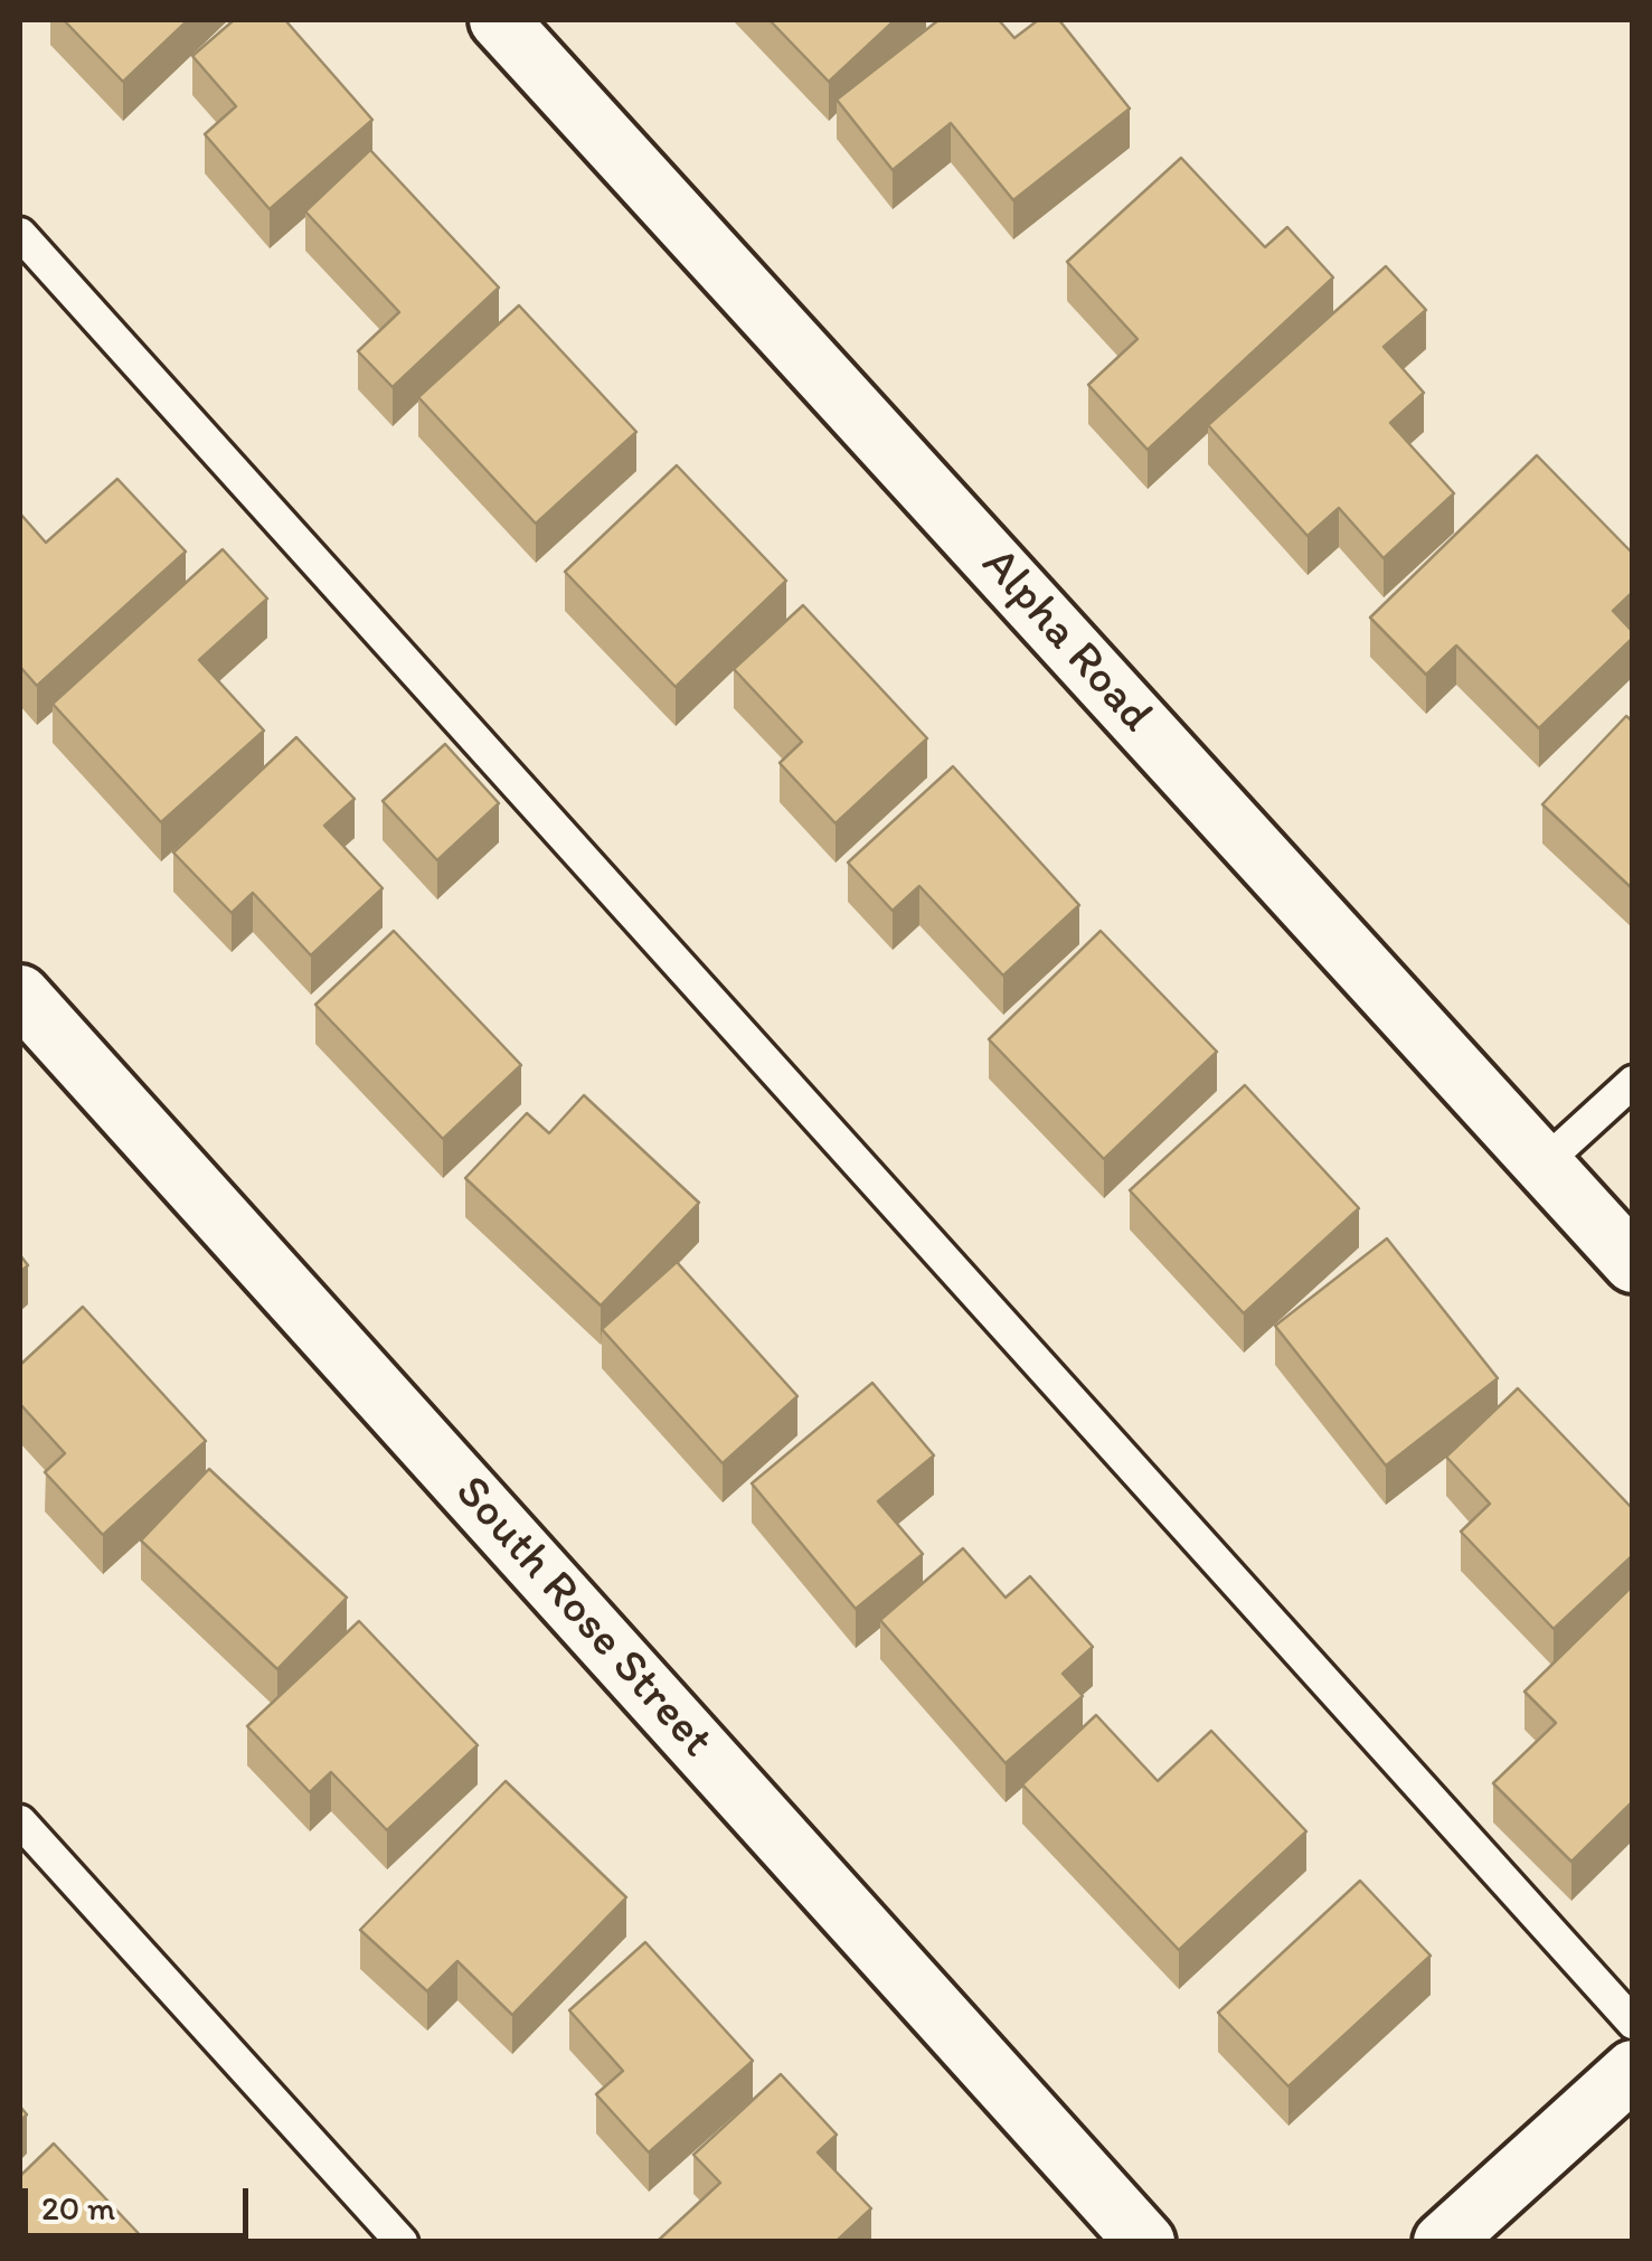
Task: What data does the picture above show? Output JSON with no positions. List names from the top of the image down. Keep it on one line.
{"streets":{"street":["Alpha Road","South Rose Street"]},"scale_bar":"20 m"}
